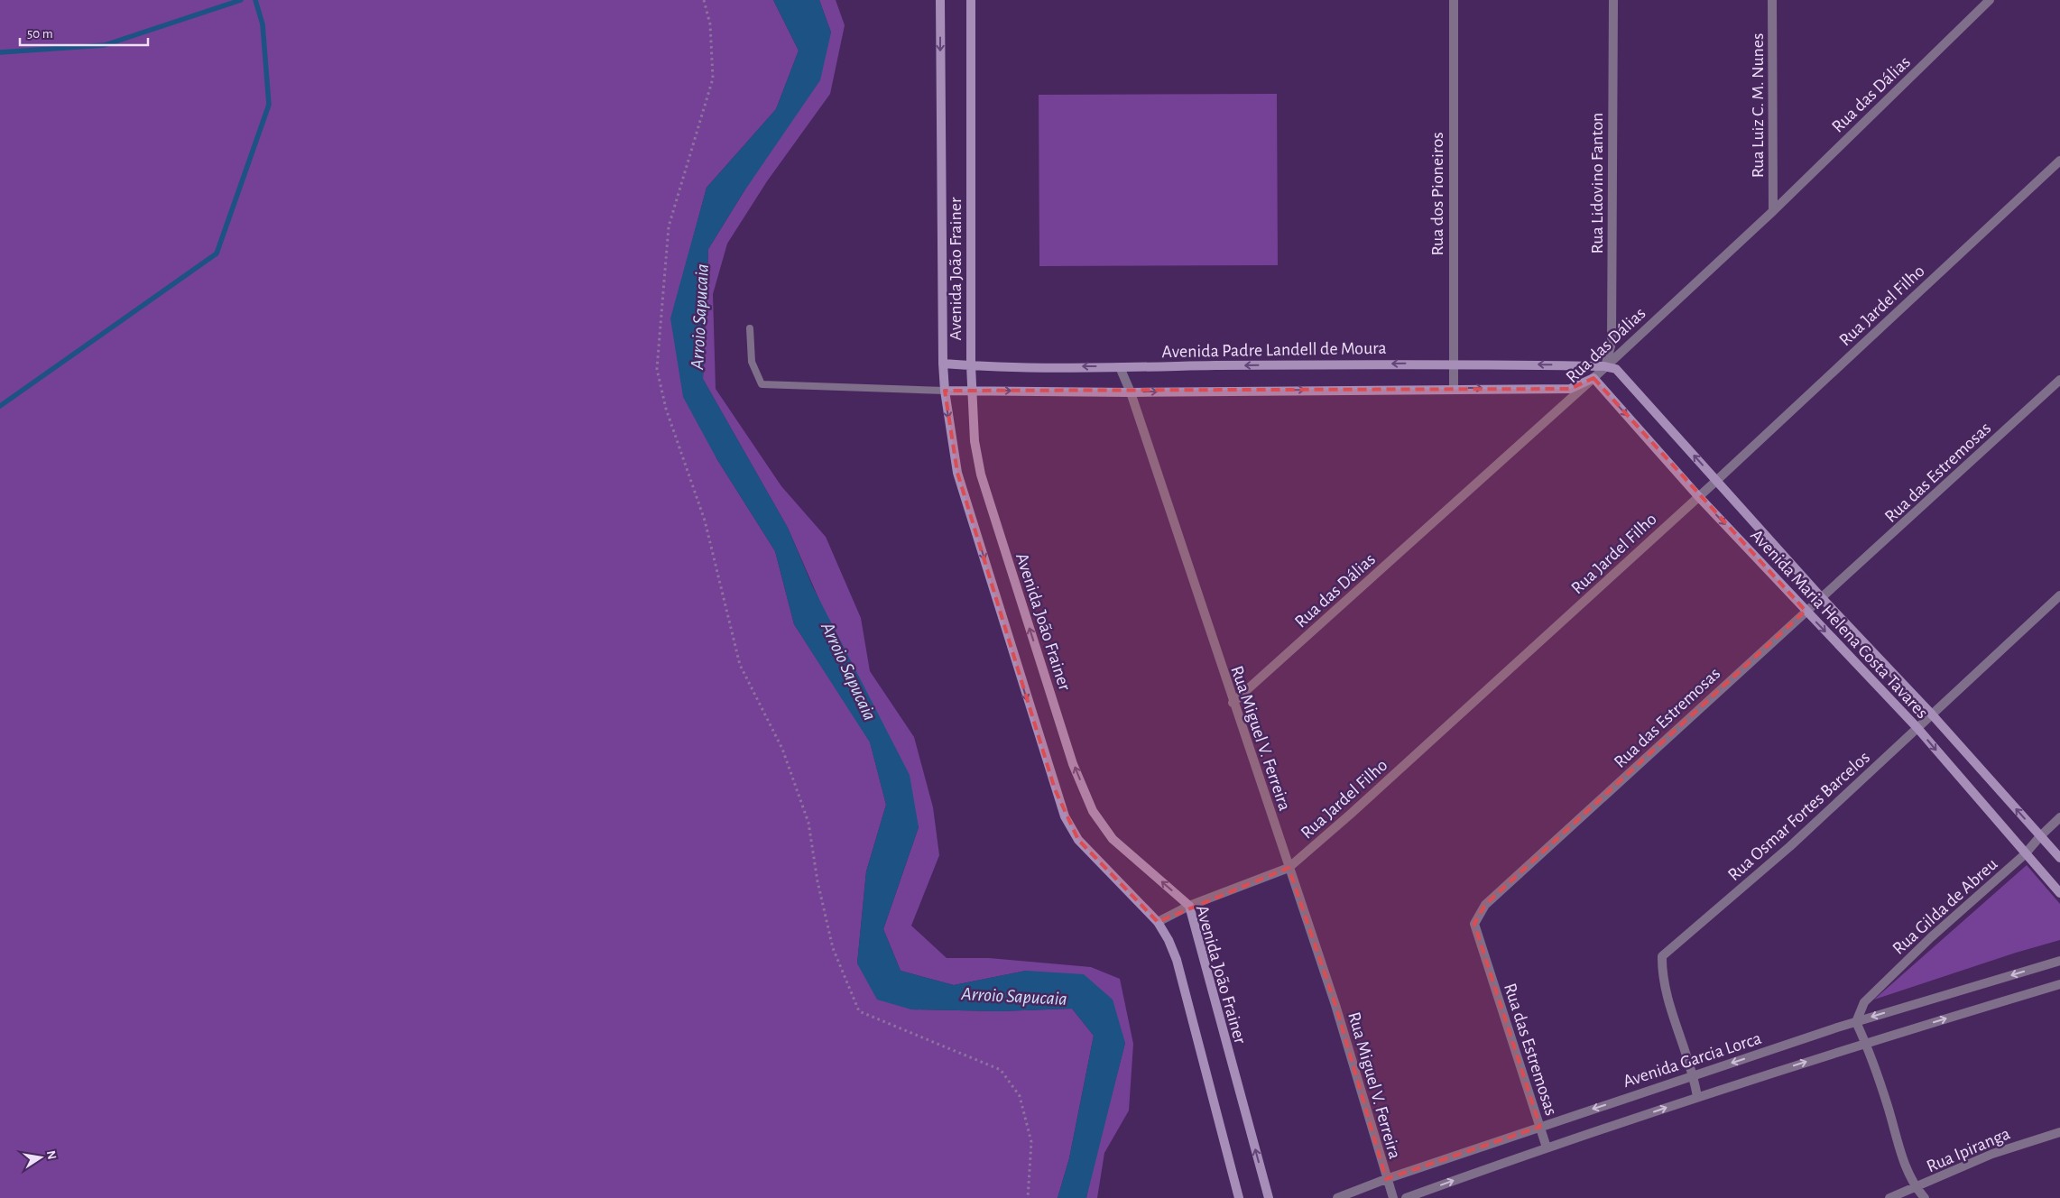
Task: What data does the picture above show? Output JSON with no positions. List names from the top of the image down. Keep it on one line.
{"streets":{"street":["Rua das Dálias","Rua Luiz C. M. Nunes","Rua Lidovino Fanton","Rua dos Pioneiros","Avenida João Frainer","Rua Jardel Filho","Avenida Padre Landell de Moura","Rua das Estremosas","Avenida Maria Helena Costa Tavares","Rua Miguel V. Ferreira","Rua Osmar Fortes Barcelos","Rua Gilda de Abreu","Avenida Garcia Lorca","Rua Ipiranga"]},"crossings":[["Rua das Dálias","Rua Luiz C. M. Nunes"],["Rua das Dálias","Rua Lidovino Fanton"],["Rua das Dálias","Avenida Padre Landell de Moura"],["Rua das Dálias","Avenida Maria Helena Costa Tavares"],["Rua das Dálias","Rua Miguel V. Ferreira"],["Rua Lidovino Fanton","Avenida Padre Landell de Moura"],["Rua Lidovino Fanton","Avenida Maria Helena Costa Tavares"],["Rua dos Pioneiros","Avenida Padre Landell de Moura"],["Avenida João Frainer","Rua Jardel Filho"],["Avenida João Frainer","Avenida Padre Landell de Moura"],["Rua Jardel Filho","Avenida Maria Helena Costa Tavares"],["Rua Jardel Filho","Rua Miguel V. Ferreira"],["Avenida Padre Landell de Moura","Avenida Maria Helena Costa Tavares"],["Avenida Padre Landell de Moura","Rua Miguel V. Ferreira"],["Rua das Estremosas","Avenida Maria Helena Costa Tavares"],["Rua das Estremosas","Avenida Garcia Lorca"],["Avenida Maria Helena Costa Tavares","Rua Osmar Fortes Barcelos"],["Avenida Maria Helena Costa Tavares","Rua Gilda de Abreu"],["Rua Miguel V. Ferreira","Avenida Garcia Lorca"],["Rua Osmar Fortes Barcelos","Avenida Garcia Lorca"],["Rua Gilda de Abreu","Avenida Garcia Lorca"]],"water":["Arroio Sapucaia"],"scale_bar":"50 m","north":"right"}
